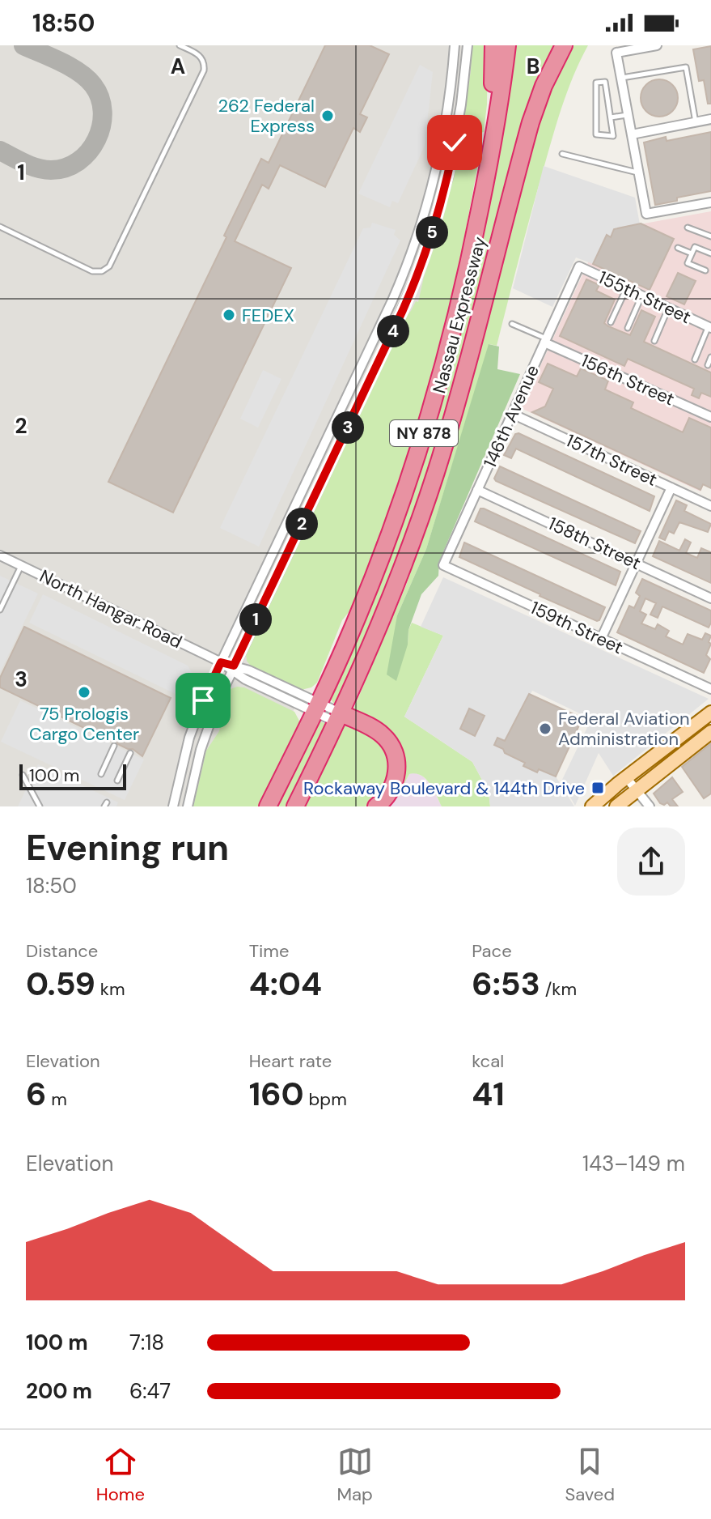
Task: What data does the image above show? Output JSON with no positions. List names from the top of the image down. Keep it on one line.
{"streets":{"highway":["Nassau Expressway","NY 878"],"street":["155th Street","156th Street","146th Avenue","157th Street","158th Street","North Hangar Road","159th Street"]},"crossings":[["155th Street","146th Avenue"],["Nassau Expressway","North Hangar Road"],["156th Street","146th Avenue"],["146th Avenue","157th Street"],["146th Avenue","158th Street"],["146th Avenue","159th Street"]],"places":{"other":["262 Federal Express","FEDEX","75 Prologis Cargo Center","Federal Aviation Administration"],"transit":["Rockaway Boulevard & 144th Drive"]},"scale_bar":"100 m","page":{"status":"18:50","pins":["5","4","3","2","1"],"scale":"100 m","heading":["Evening run","18:50"],"stats":[["Distance","0.59 km"],["Time","4:04"],["Pace","6:53 /km"],["Elevation","6 m"],["Heart rate","160 bpm"],["kcal","41"]],"chart":["Elevation","143–149 m"],"list":[{"name":"100 m","note":"7:18"},{"name":"200 m","note":"6:47"}],"tabs":["Home","Map","Saved"]},"grid":{"columns":["A","B"],"rows":["1","2","3"]}}
